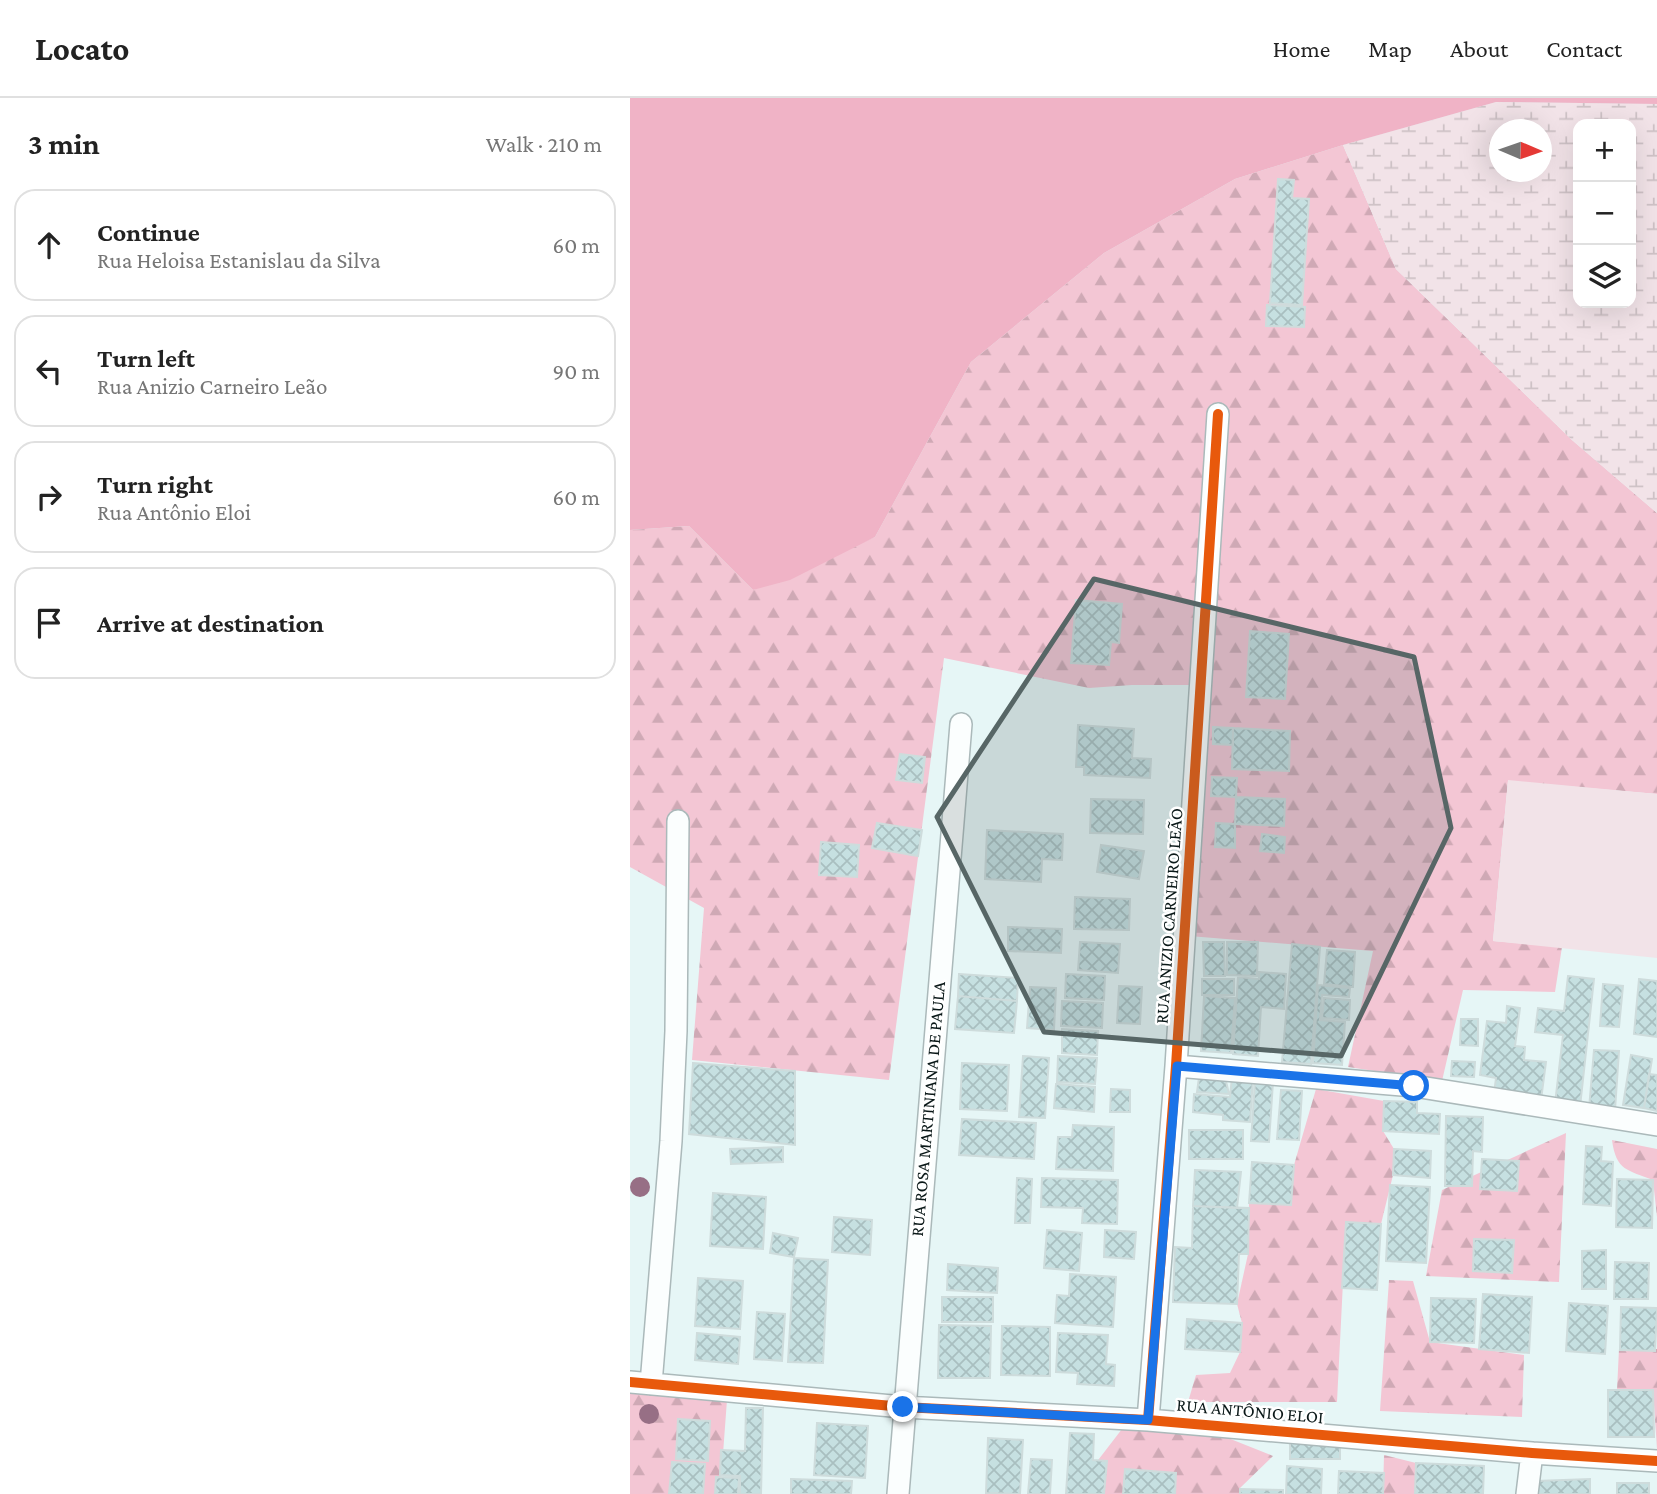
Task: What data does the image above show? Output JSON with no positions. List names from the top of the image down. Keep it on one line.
{"streets":{"street":["RUA ANIZIO CARNEIRO LEÃO","RUA ROSA MARTINIANA DE PAULA","RUA ANTÔNIO ELOI"]},"crossings":[["RUA ANIZIO CARNEIRO LEÃO","RUA ANTÔNIO ELOI"],["RUA ROSA MARTINIANA DE PAULA","RUA ANTÔNIO ELOI"]],"north":"right","page":{"header":"Locato","nav":["Home","Map","About","Contact"],"heading":["3 min","Walk · 210 m"],"map_buttons":["+","−"],"list":[["Continue","Rua Heloisa Estanislau da Silva","60 m"],["Turn left","Rua Anizio Carneiro Leão","90 m"],["Turn right","Rua Antônio Eloi","60 m"],"Arrive at destination"]}}
